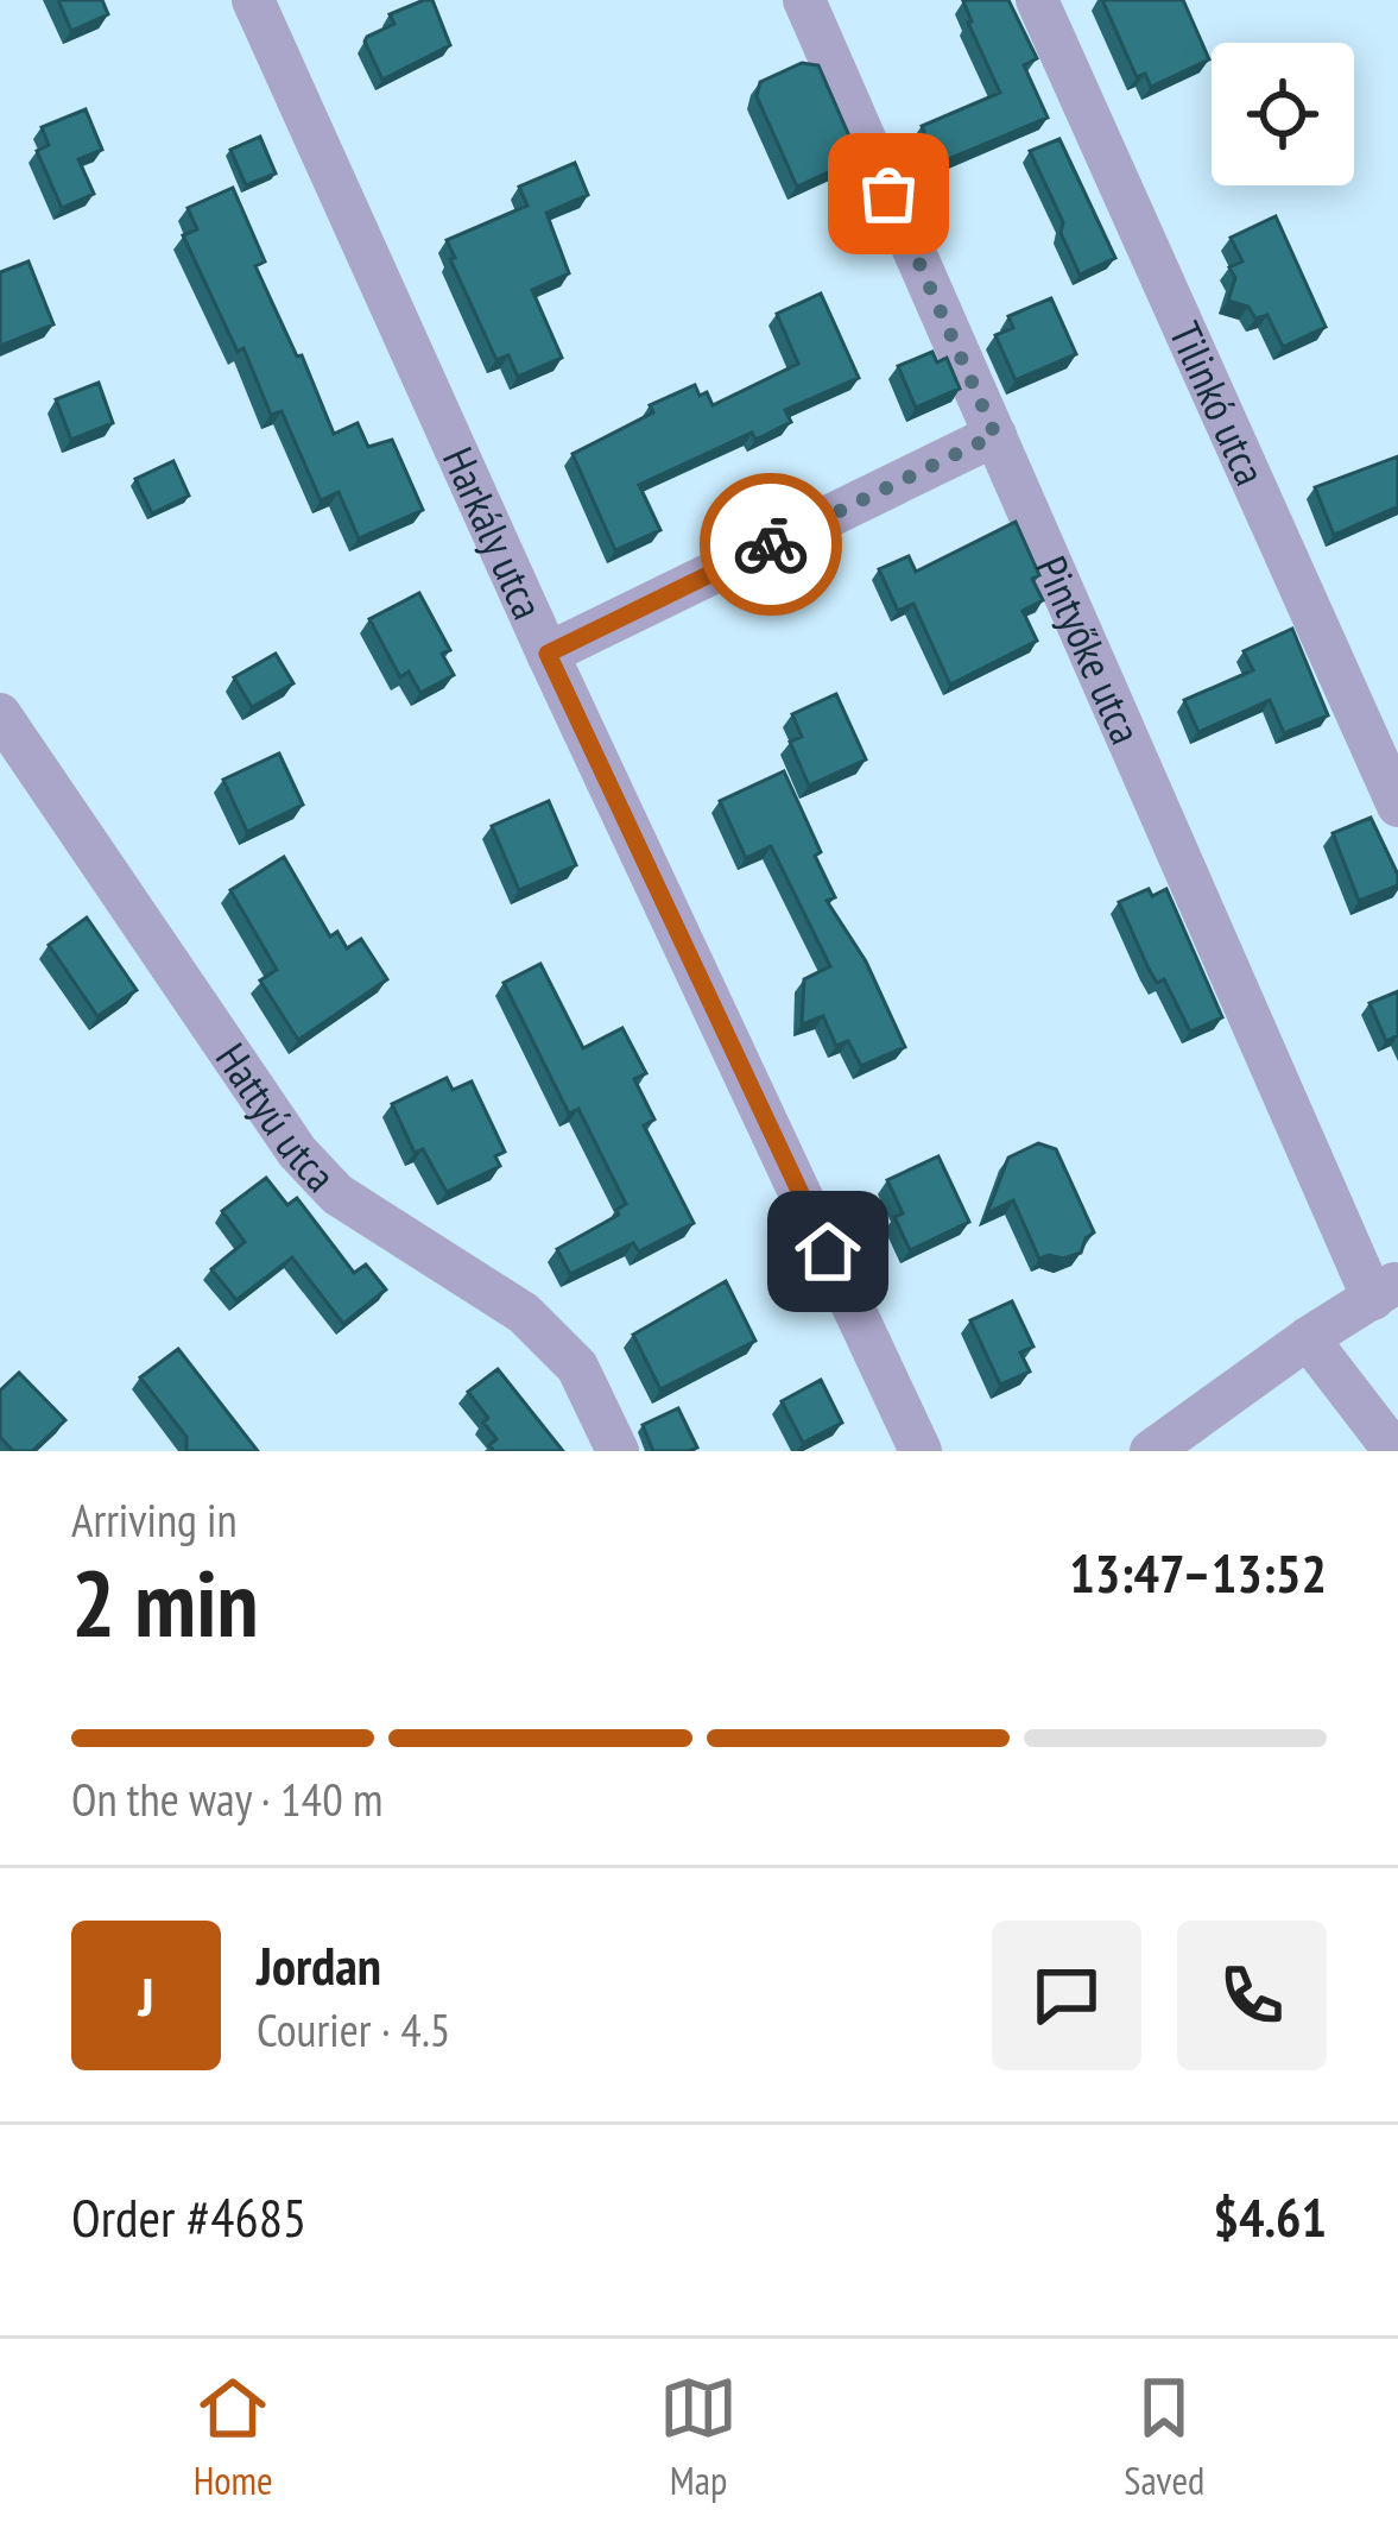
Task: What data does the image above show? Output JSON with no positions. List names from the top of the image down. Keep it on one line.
{"streets":{"street":["Tilinkó utca","Harkály utca","Pintyőke utca","Hattyú utca"]},"page":{"heading":["2 min","Arriving in","13:47–13:52"],"panel":["Jordan","Courier · 4.5","Order #4685","$4.61"],"bar":"On the way · 140 m","round":"J","tabs":["Home","Map","Saved"]}}
